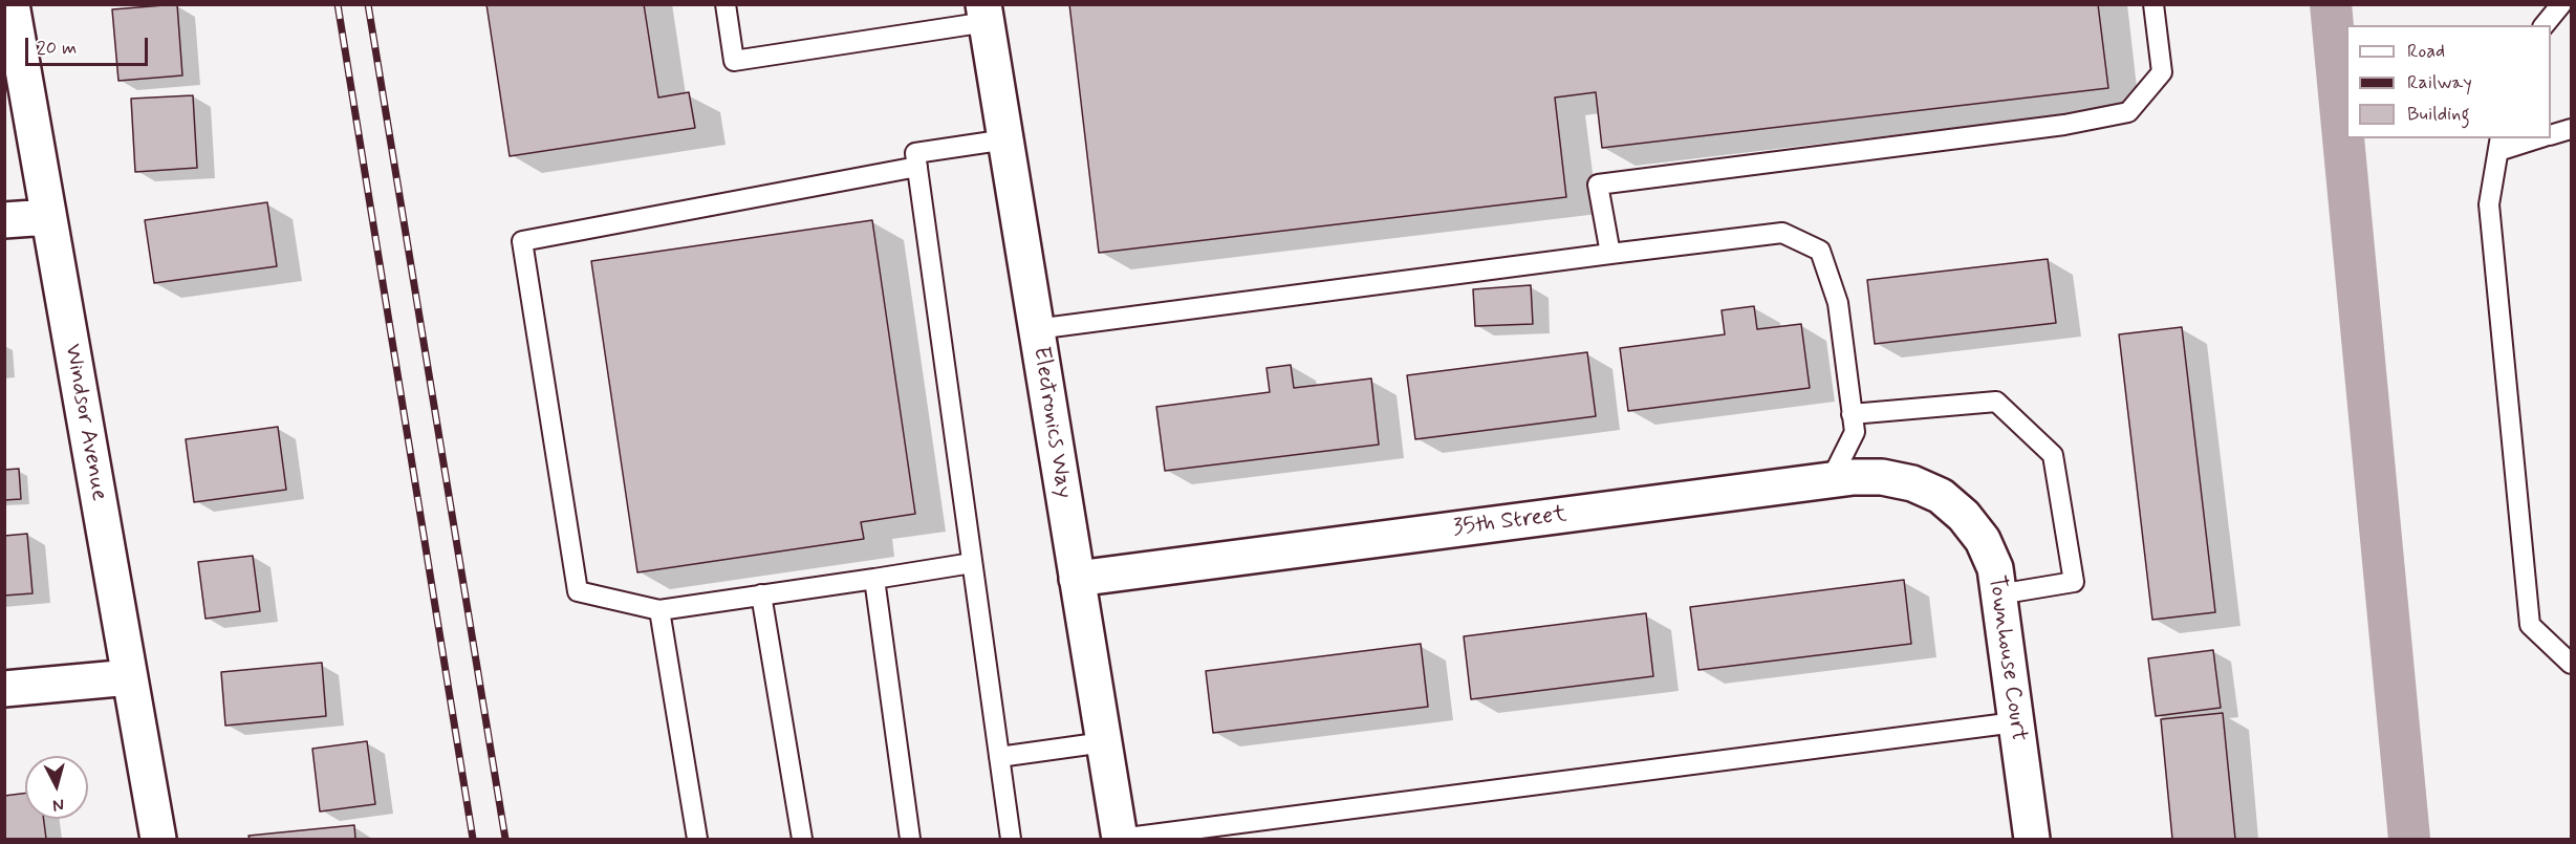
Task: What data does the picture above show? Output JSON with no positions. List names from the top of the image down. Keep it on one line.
{"streets":{"street":["Windsor Avenue","Electronics Way","35th Street","Townhouse Court"]},"crossings":[["Electronics Way","35th Street"],["35th Street","Townhouse Court"]],"legend":["Road","Railway","Building"],"scale_bar":"20 m","north":"bottom"}
